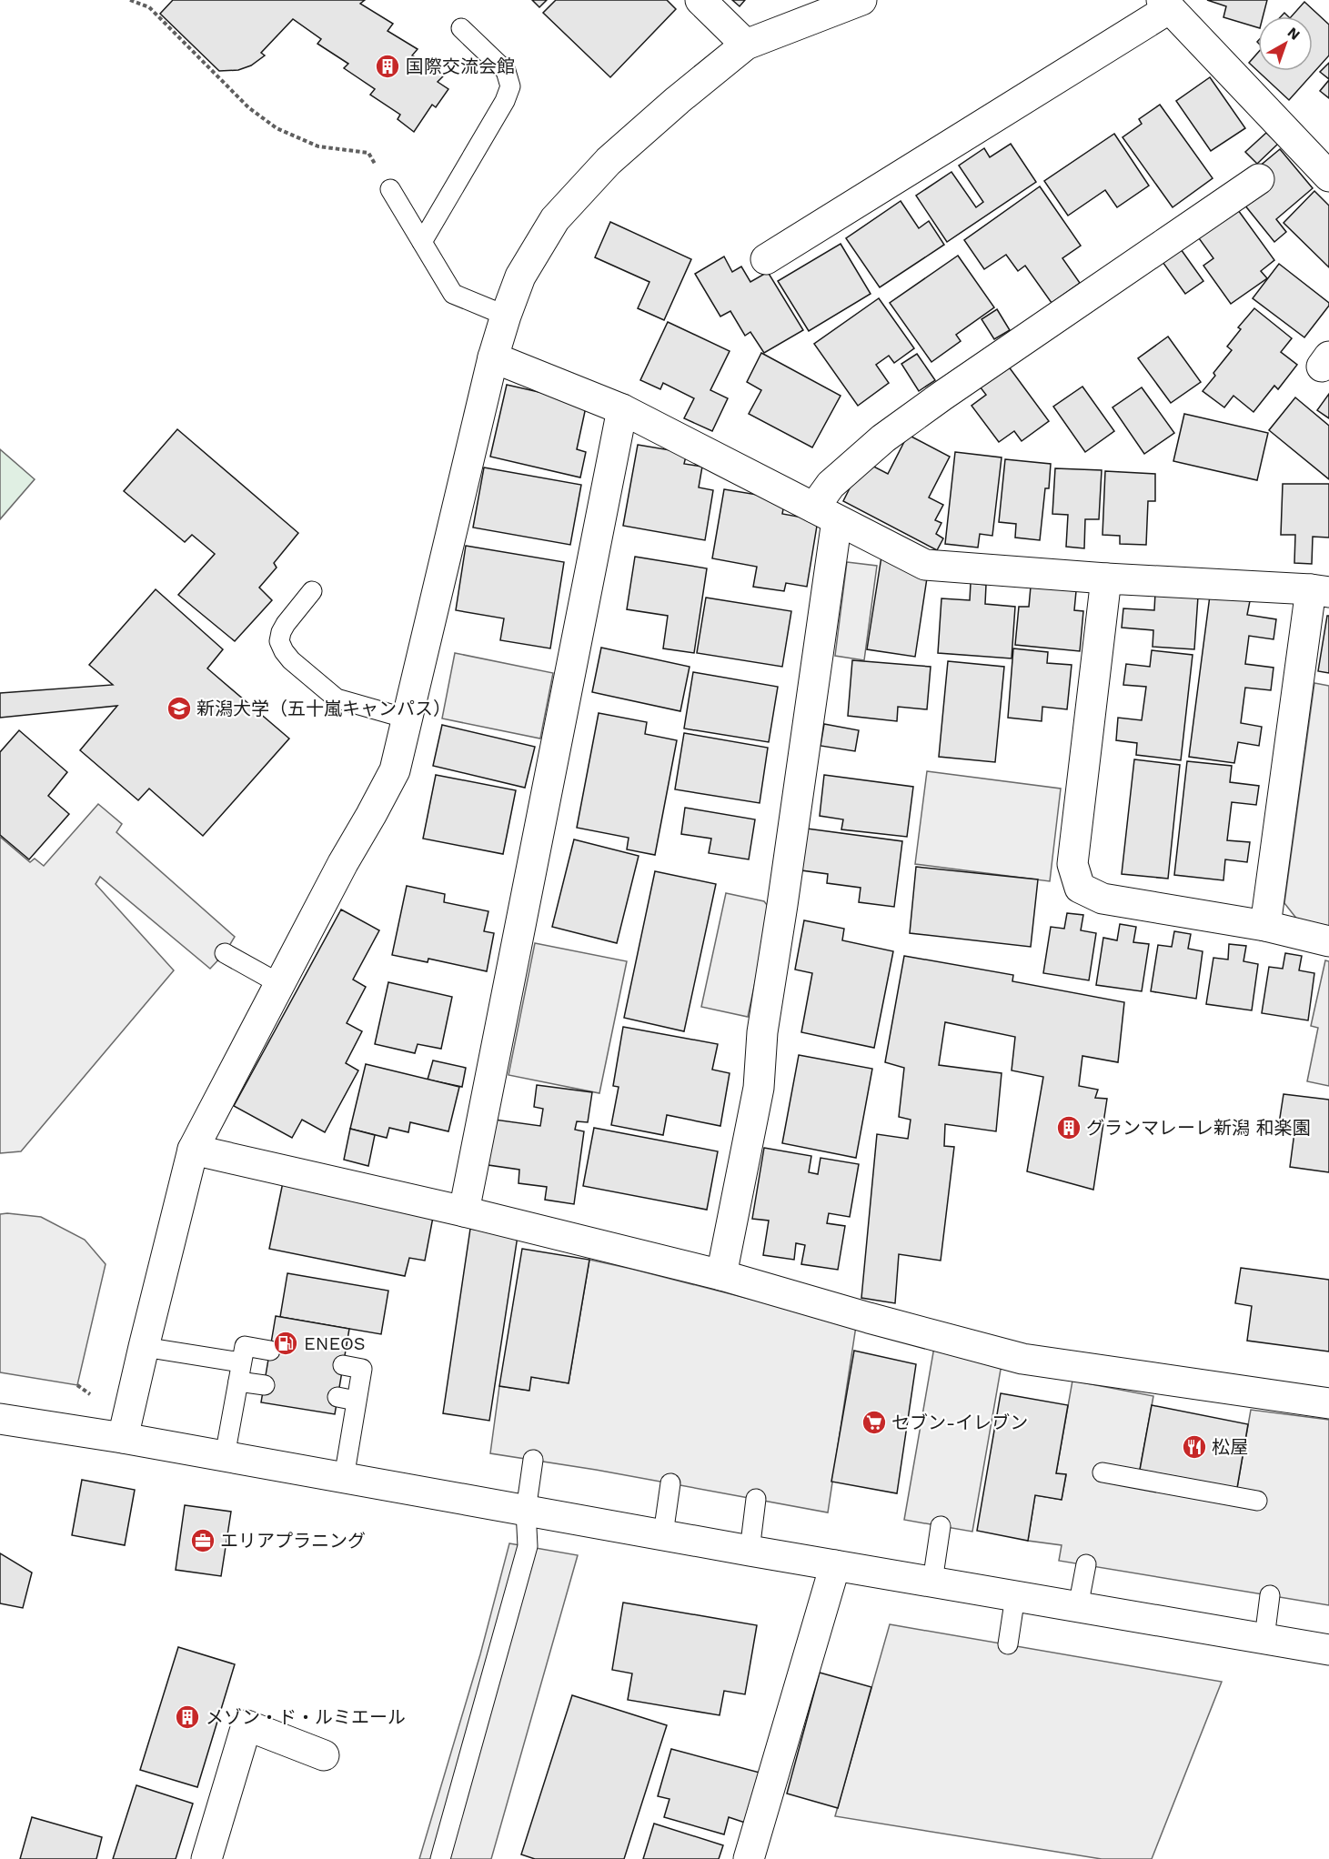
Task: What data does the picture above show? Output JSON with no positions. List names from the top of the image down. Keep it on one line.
{"places":{"building":["国際交流会館","グランマレーレ新潟 和楽園","メゾン・ド・ルミエール"],"school or university":["新潟大学（五十嵐キャンパス）"],"fuel station":["ENEOS"],"supermarket":["セブン-イレブン"],"restaurant":["松屋"],"office":["エリアプラニング"]},"north":"top right"}
